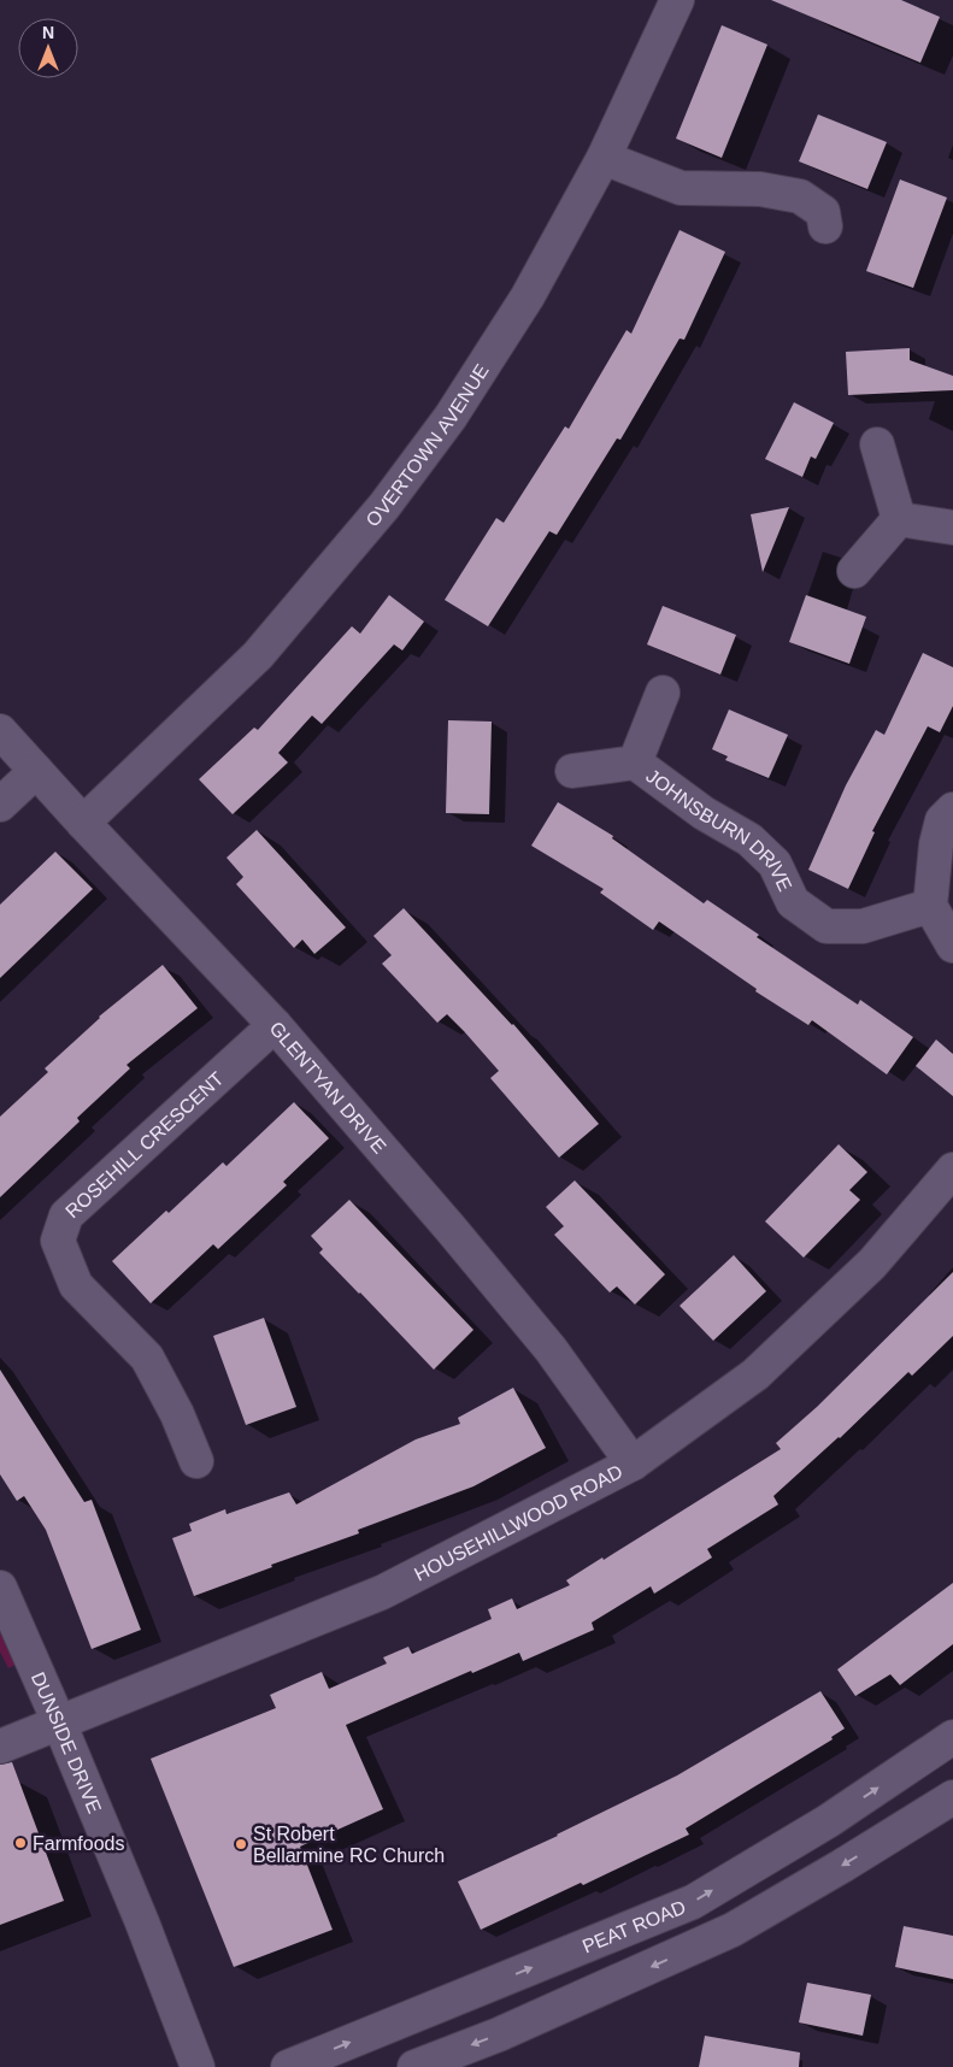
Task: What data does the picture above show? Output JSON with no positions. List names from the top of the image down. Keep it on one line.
{"streets":{"street":["OVERTOWN AVENUE","JOHNSBURN DRIVE","GLENTYAN DRIVE","ROSEHILL CRESCENT","HOUSEHILLWOOD ROAD","DUNSIDE DRIVE","PEAT ROAD"]},"crossings":[["OVERTOWN AVENUE","GLENTYAN DRIVE"],["GLENTYAN DRIVE","ROSEHILL CRESCENT"],["GLENTYAN DRIVE","HOUSEHILLWOOD ROAD"],["HOUSEHILLWOOD ROAD","DUNSIDE DRIVE"]],"places":["Farmfoods","St Robert Bellarmine RC Church"],"north":"top"}
